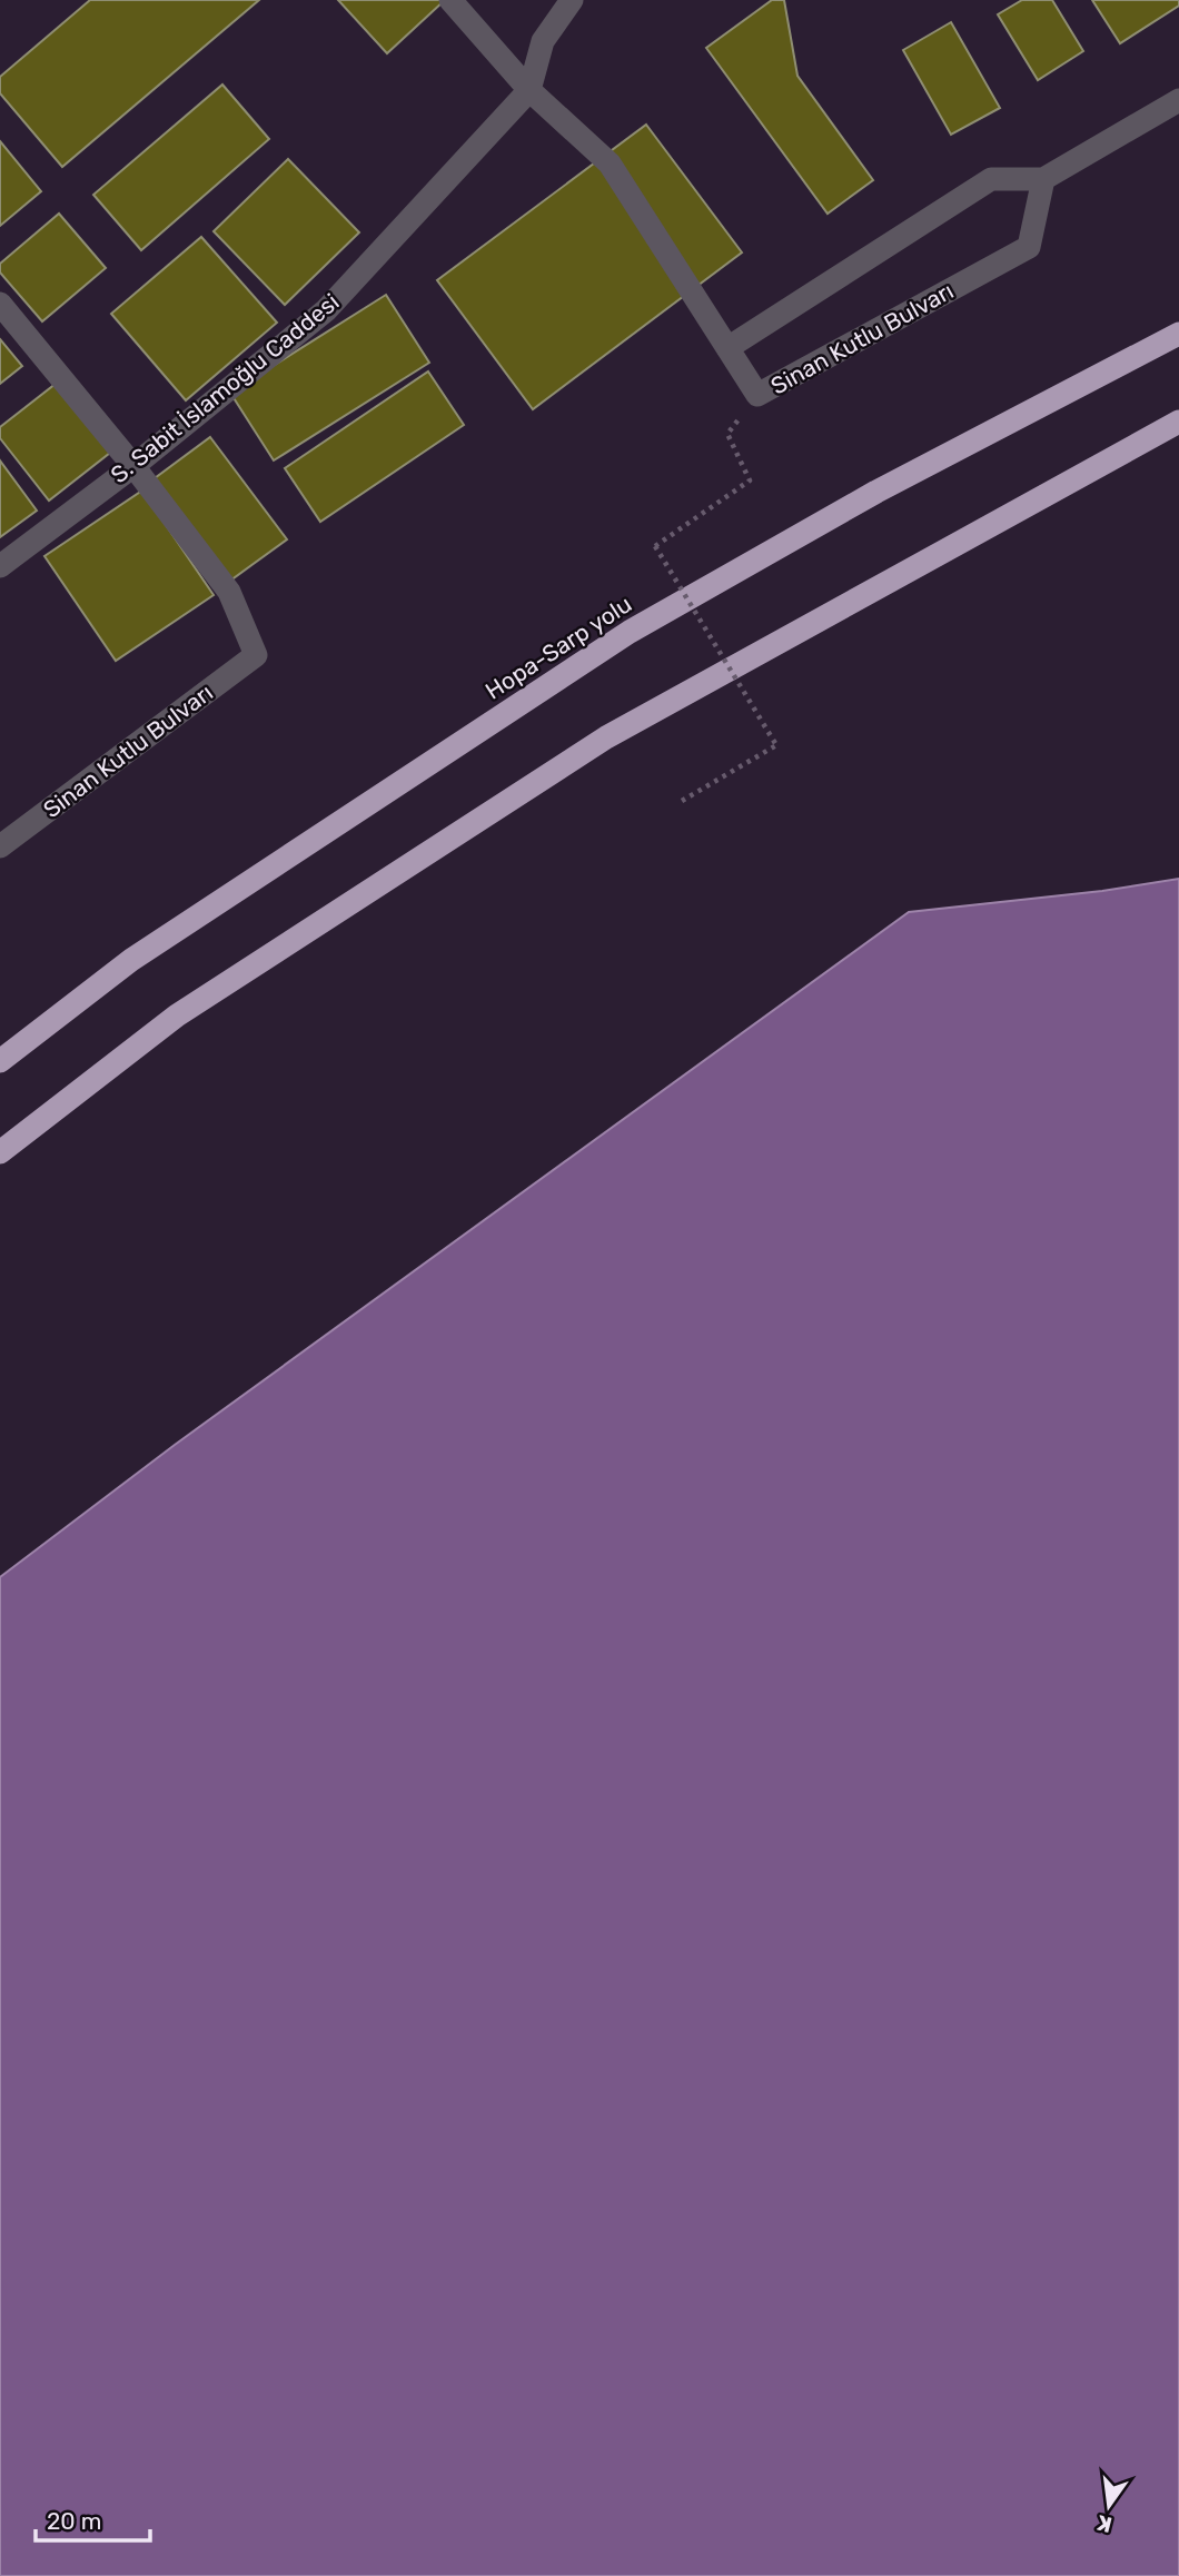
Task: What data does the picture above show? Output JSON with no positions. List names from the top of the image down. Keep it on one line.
{"streets":{"highway":["Hopa-Sarp yolu"],"street":["Sinan Kutlu Bulvarı","S. Sabit İslamoğlu Caddesi"]},"crossings":[["Sinan Kutlu Bulvarı","S. Sabit İslamoğlu Caddesi"]],"scale_bar":"20 m","north":"bottom"}
